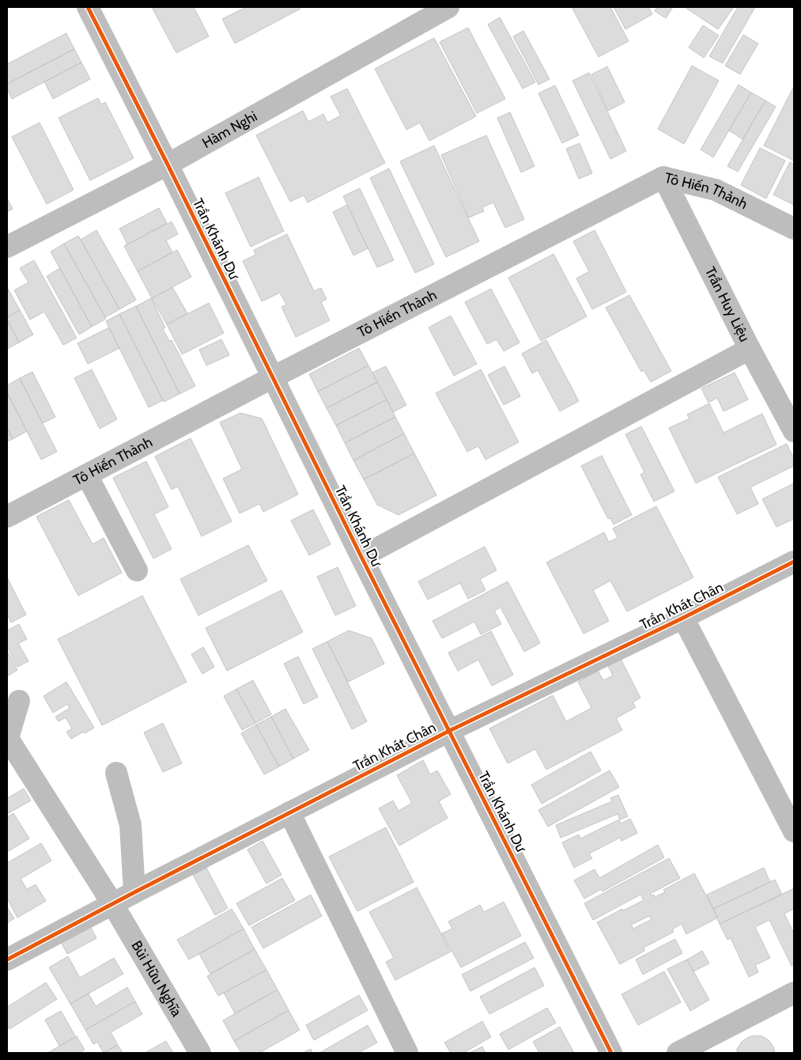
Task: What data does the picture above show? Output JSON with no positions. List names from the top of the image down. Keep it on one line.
{"streets":{"street":["Hàm Nghi","Tô Hiến Thành","Trần Khánh Dư","Trần Huy Liệu","Trần Khát Chân","Bùi Hữu Nghĩa"]},"crossings":[["Hàm Nghi","Trần Khánh Dư"],["Tô Hiến Thành","Trần Khánh Dư"],["Tô Hiến Thành","Trần Huy Liệu"],["Trần Khánh Dư","Trần Khát Chân"],["Trần Khát Chân","Bùi Hữu Nghĩa"]]}
